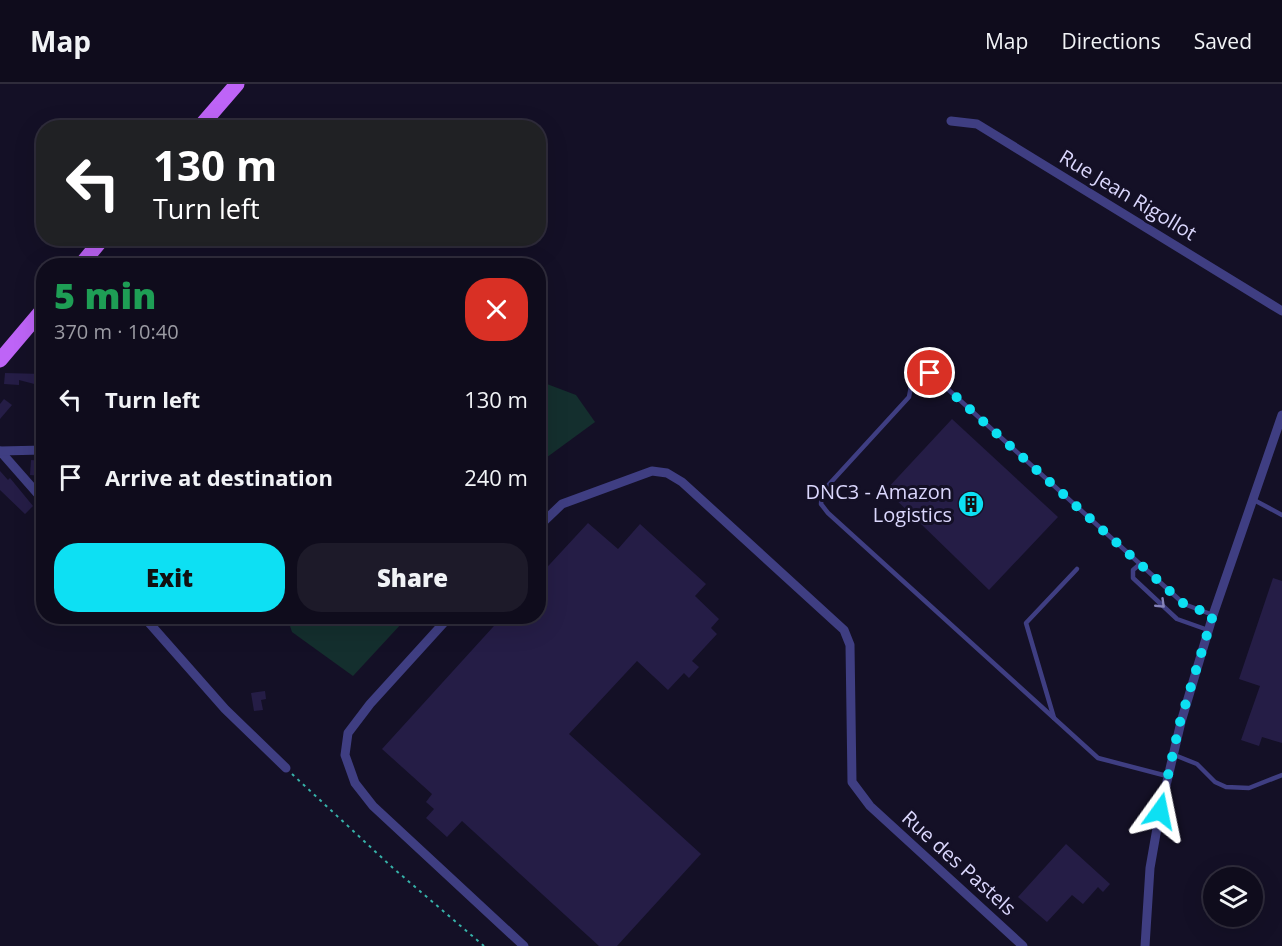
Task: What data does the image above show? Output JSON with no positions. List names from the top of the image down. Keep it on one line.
{"streets":{"street":["Rue Jean Rigollot","Rue des Pastels"]},"places":{"building":["DNC3 - Amazon Logistics"]},"page":{"header":"Map","nav":["Map","Directions","Saved"],"turn":["130 m","Turn left"],"heading":["5 min","370 m · 10:40"],"list":[{"name":"Turn left","value":"130 m"},{"name":"Arrive at destination","value":"240 m"}],"buttons":["Exit","Share"]}}
